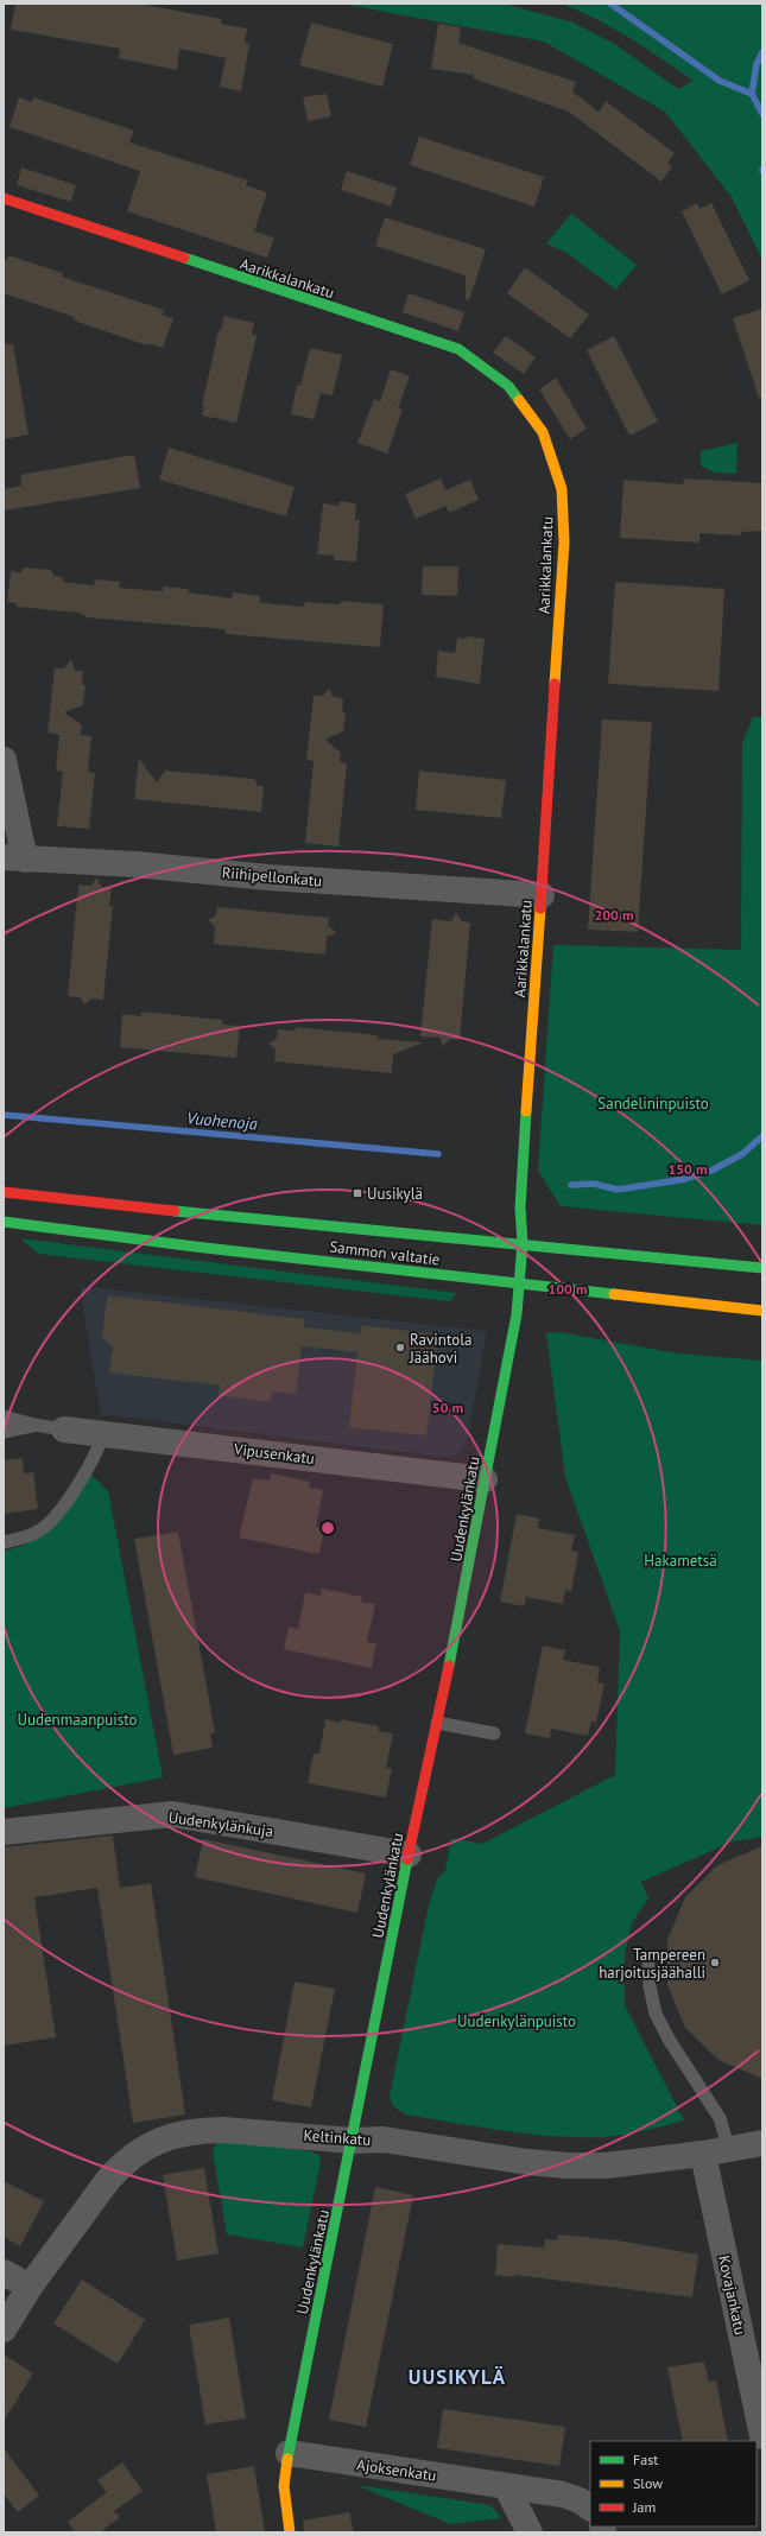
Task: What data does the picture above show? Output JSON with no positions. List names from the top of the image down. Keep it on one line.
{"streets":{"street":["Aarikkalankatu","Riihipellonkatu","Sammon valtatie","Vipusenkatu","Uudenkylänkatu","Uudenkylänkuja","Keltinkatu","Kovajankatu","Ajoksenkatu"]},"crossings":[["Aarikkalankatu","Riihipellonkatu"],["Aarikkalankatu","Sammon valtatie"],["Aarikkalankatu","Uudenkylänkatu"],["Sammon valtatie","Uudenkylänkatu"],["Vipusenkatu","Uudenkylänkatu"],["Uudenkylänkatu","Uudenkylänkuja"],["Uudenkylänkatu","Keltinkatu"],["Uudenkylänkatu","Ajoksenkatu"],["Keltinkatu","Kovajankatu"]],"districts":["UUSIKYLÄ"],"water":["Vuohenoja"],"parks":["Sandelininpuisto","Hakametsä","Uudenmaanpuisto","Uudenkylänpuisto"],"places":{"transit":["Uusikylä"],"other":["Ravintola Jäähovi","Tampereen harjoitusjäähalli"]},"legend":["Fast","Slow","Jam"],"rings":["200 m","150 m","100 m","50 m"]}
